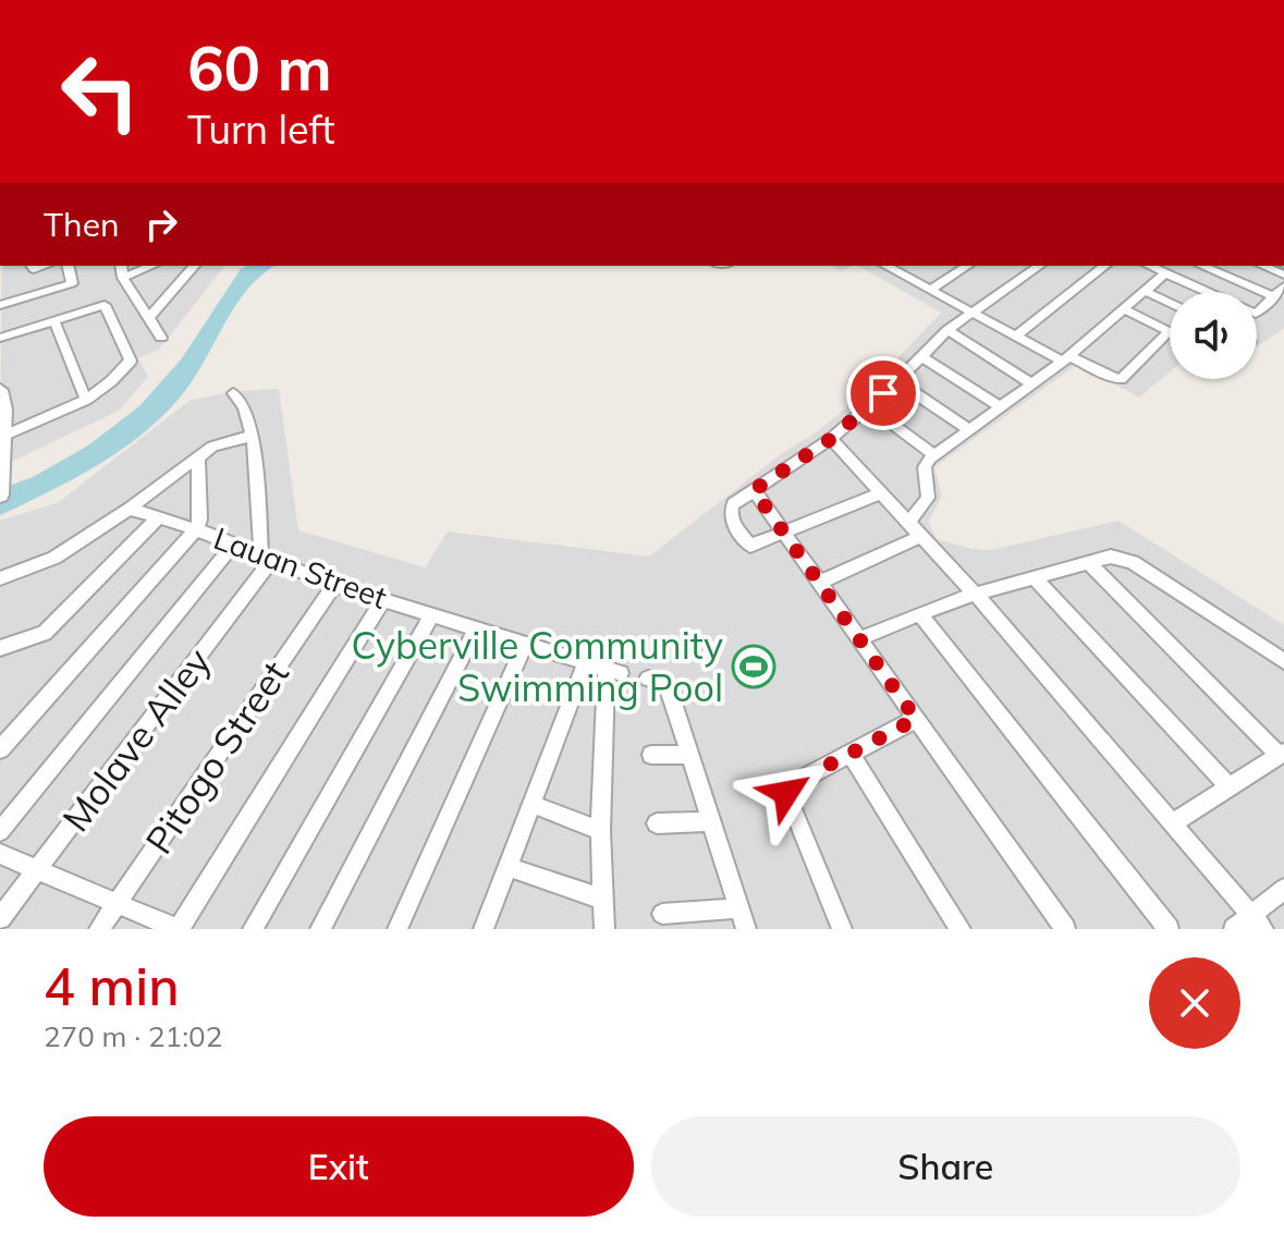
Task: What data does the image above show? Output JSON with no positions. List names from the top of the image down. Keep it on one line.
{"streets":{"street":["Lauan Street","Molave Alley","Pitogo Street"]},"crossings":[["Lauan Street","Molave Alley"],["Lauan Street","Pitogo Street"]],"places":{"sports":["Cyberville Community Swimming Pool"]},"page":{"turn":["60 m","Turn left"],"then":"Then","heading":["4 min","270 m · 21:02"],"buttons":["Exit","Share"]}}
